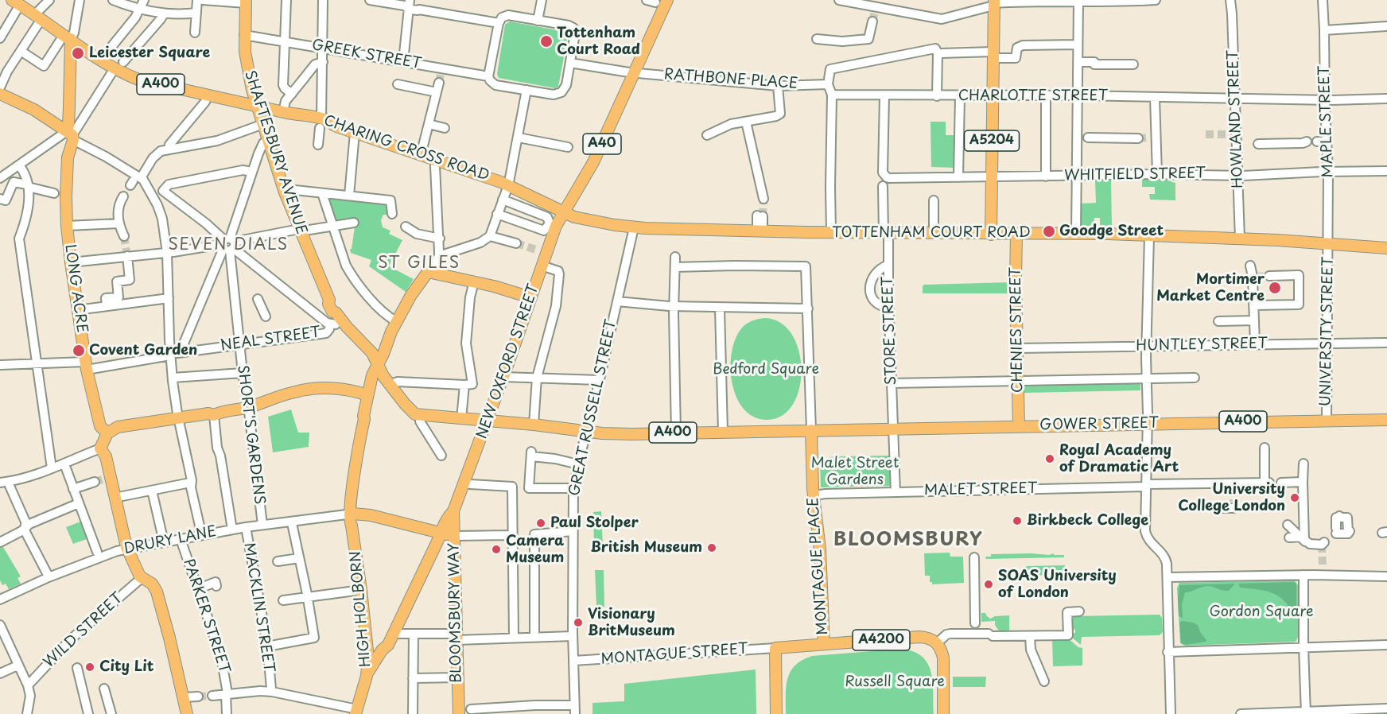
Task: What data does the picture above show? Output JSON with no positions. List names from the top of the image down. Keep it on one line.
{"streets":{"main road":["A400","A5204","A40","CHARING CROSS ROAD","SHAFTESBURY AVENUE","TOTTENHAM COURT ROAD","LONG ACRE","CHENIES STREET","NEW OXFORD STREET","GOWER STREET","MONTAGUE PLACE","HIGH HOLBORN","BLOOMSBURY WAY","A4200"],"street":["GREEK STREET","RATHBONE PLACE","CHARLOTTE STREET","HOWLAND STREET","MAPLE STREET","WHITFIELD STREET","STORE STREET","UNIVERSITY STREET","NEAL STREET","HUNTLEY STREET","GREAT RUSSELL STREET","SHORT'S GARDENS","MALET STREET","DRURY LANE","MACKLIN STREET","PARKER STREET","WILD STREET","MONTAGUE STREET"]},"crossings":[["GREEK STREET","RATHBONE PLACE"],["GREEK STREET","SHAFTESBURY AVENUE"],["RATHBONE PLACE","A40"],["A400","CHARING CROSS ROAD"],["A400","SHAFTESBURY AVENUE"],["A400","NEW OXFORD STREET"],["A400","GREAT RUSSELL STREET"],["A400","GOWER STREET"],["A400","MONTAGUE PLACE"],["CHARLOTTE STREET","HOWLAND STREET"],["CHARLOTTE STREET","MAPLE STREET"],["CHARLOTTE STREET","A5204"],["CHARLOTTE STREET","WHITFIELD STREET"],["HOWLAND STREET","WHITFIELD STREET"],["HOWLAND STREET","TOTTENHAM COURT ROAD"],["MAPLE STREET","WHITFIELD STREET"],["MAPLE STREET","TOTTENHAM COURT ROAD"],["MAPLE STREET","UNIVERSITY STREET"],["A5204","WHITFIELD STREET"],["A5204","TOTTENHAM COURT ROAD"],["A40","CHARING CROSS ROAD"],["A40","TOTTENHAM COURT ROAD"],["A40","NEW OXFORD STREET"],["CHARING CROSS ROAD","SHAFTESBURY AVENUE"],["CHARING CROSS ROAD","TOTTENHAM COURT ROAD"],["CHARING CROSS ROAD","LONG ACRE"],["CHARING CROSS ROAD","NEW OXFORD STREET"],["SHAFTESBURY AVENUE","NEW OXFORD STREET"],["TOTTENHAM COURT ROAD","CHENIES STREET"],["TOTTENHAM COURT ROAD","STORE STREET"],["TOTTENHAM COURT ROAD","UNIVERSITY STREET"],["TOTTENHAM COURT ROAD","NEW OXFORD STREET"],["TOTTENHAM COURT ROAD","GREAT RUSSELL STREET"],["LONG ACRE","NEAL STREET"],["CHENIES STREET","HUNTLEY STREET"],["CHENIES STREET","GOWER STREET"],["STORE STREET","GOWER STREET"],["STORE STREET","MALET STREET"],["UNIVERSITY STREET","HUNTLEY STREET"],["UNIVERSITY STREET","GOWER STREET"],["NEAL STREET","SHORT'S GARDENS"],["NEW OXFORD STREET","BLOOMSBURY WAY"],["GREAT RUSSELL STREET","MONTAGUE STREET"],["GOWER STREET","MONTAGUE PLACE"],["SHORT'S GARDENS","DRURY LANE"],["MALET STREET","MONTAGUE PLACE"],["DRURY LANE","MACKLIN STREET"],["DRURY LANE","HIGH HOLBORN"],["DRURY LANE","PARKER STREET"],["MONTAGUE PLACE","A4200"],["A4200","MONTAGUE STREET"]],"districts":["SEVEN DIALS","ST GILES","BLOOMSBURY"],"parks":["Bedford Square","Malet Street Gardens","Gordon Square","Russell Square"],"places":["Tottenham Court Road","Leicester Square","Goodge Street","Mortimer Market Centre","Covent Garden","Royal Academy of Dramatic Art","University College London","Birkbeck College","Paul Stolper","British Museum","Camera Museum","SOAS University of London","Visionary BritMuseum","City Lit"]}
